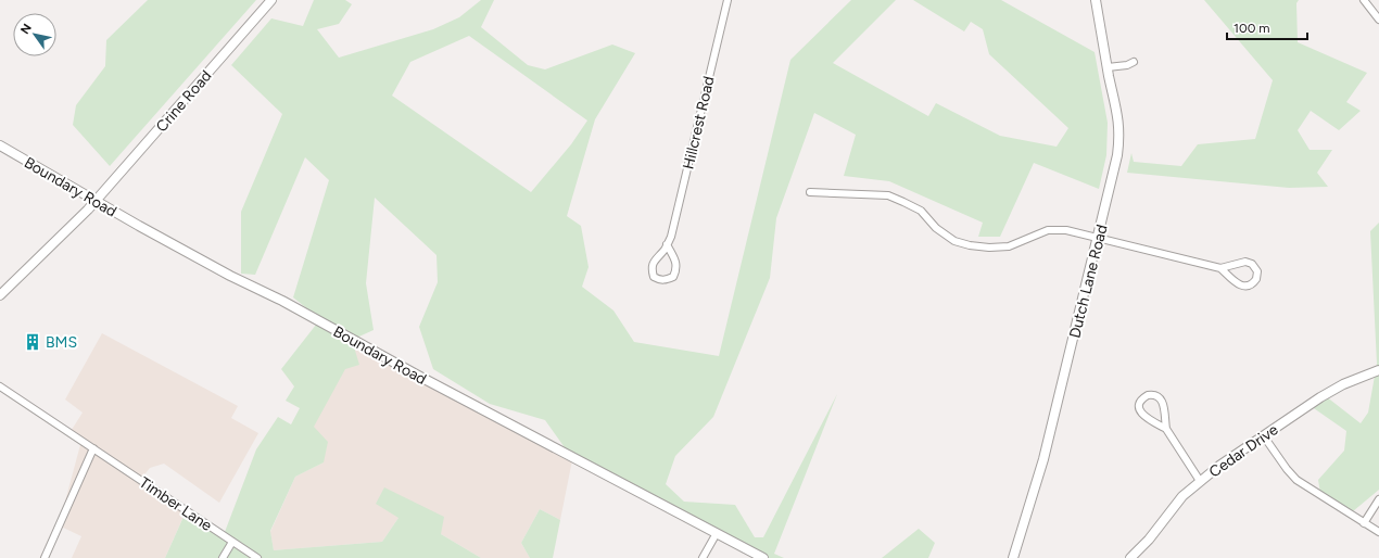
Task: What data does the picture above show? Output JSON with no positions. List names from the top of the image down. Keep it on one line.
{"streets":{"street":["Crine Road","Hillcrest Road","Boundary Road","Dutch Lane Road","Cedar Drive","Timber Lane"]},"crossings":[["Crine Road","Boundary Road"]],"places":{"building":["BMS"]},"scale_bar":"100 m","north":"top left"}
